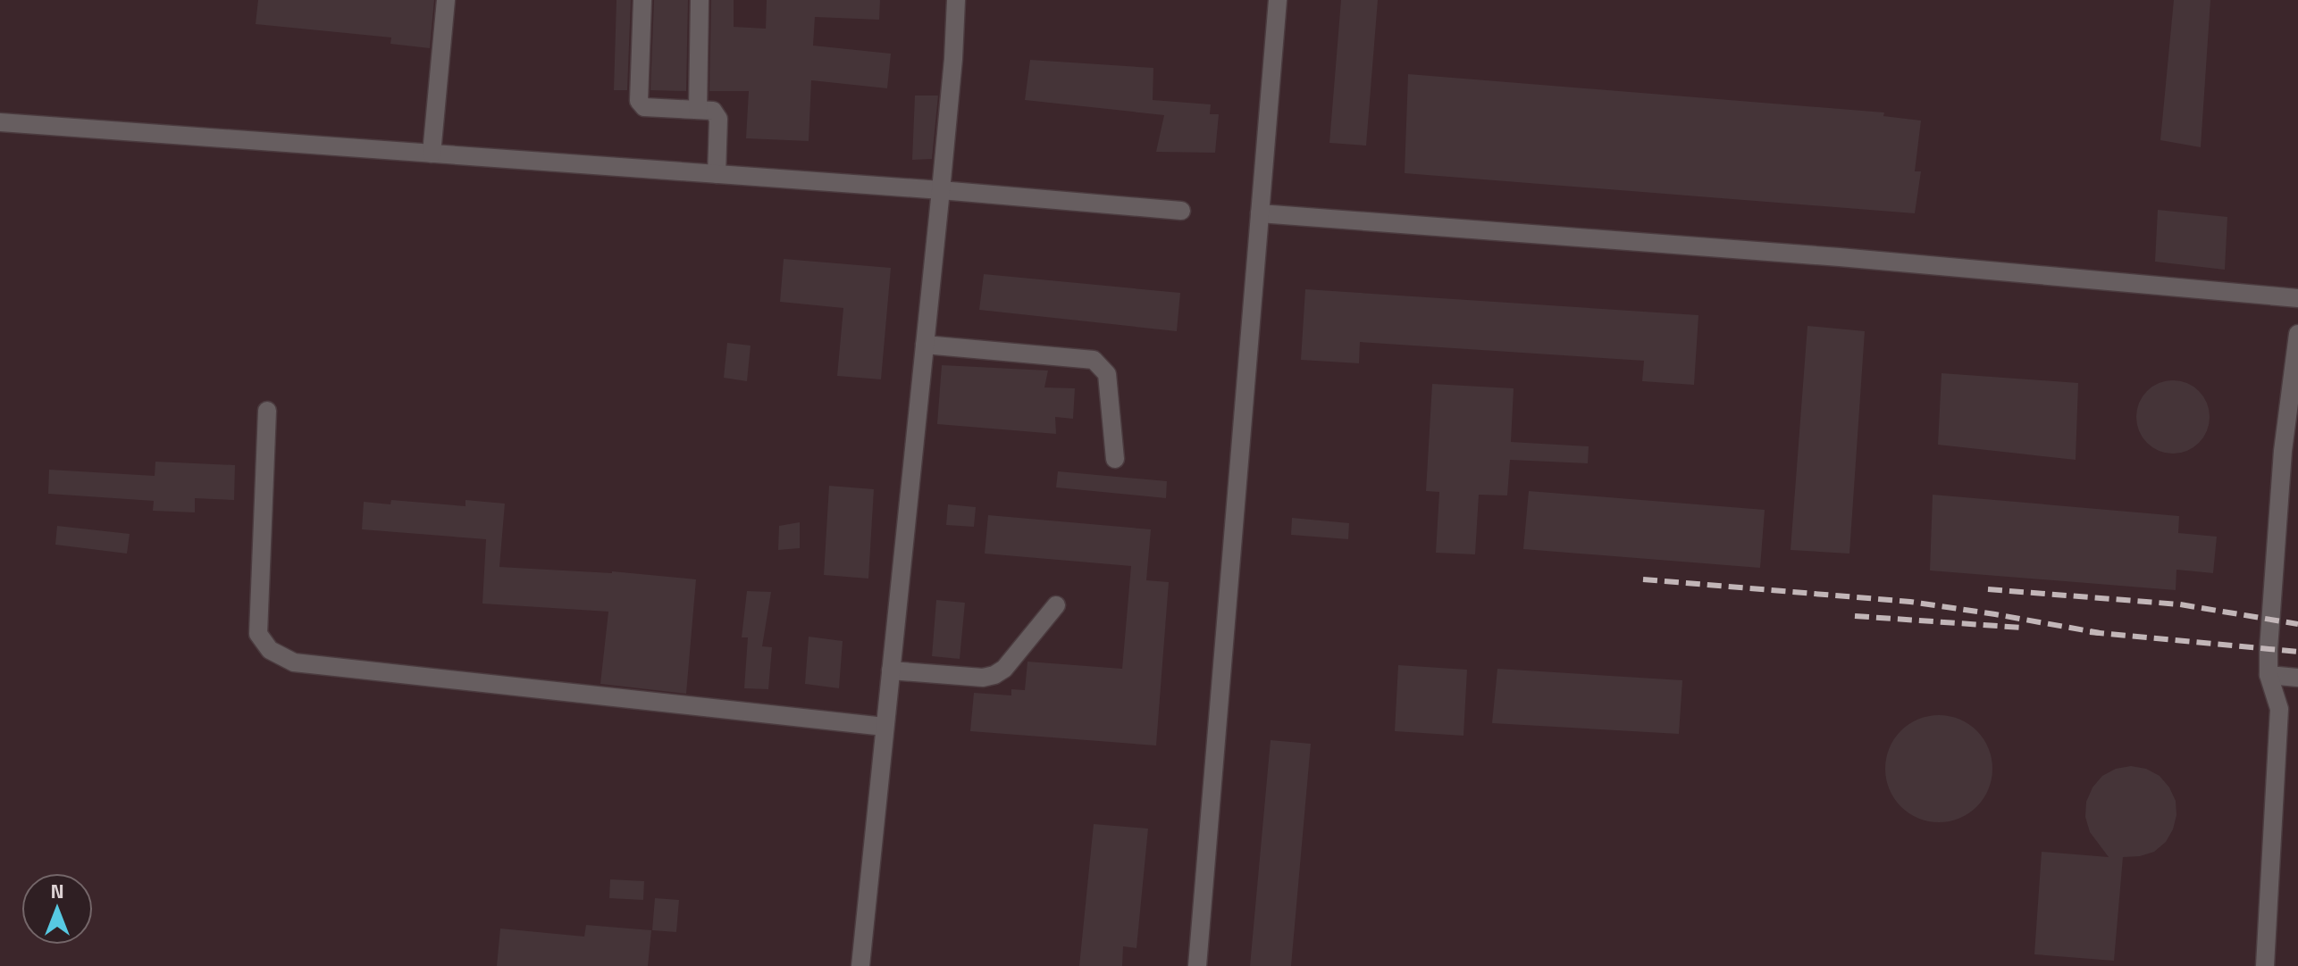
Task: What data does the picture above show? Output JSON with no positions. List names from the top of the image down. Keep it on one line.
{"north":"top"}
